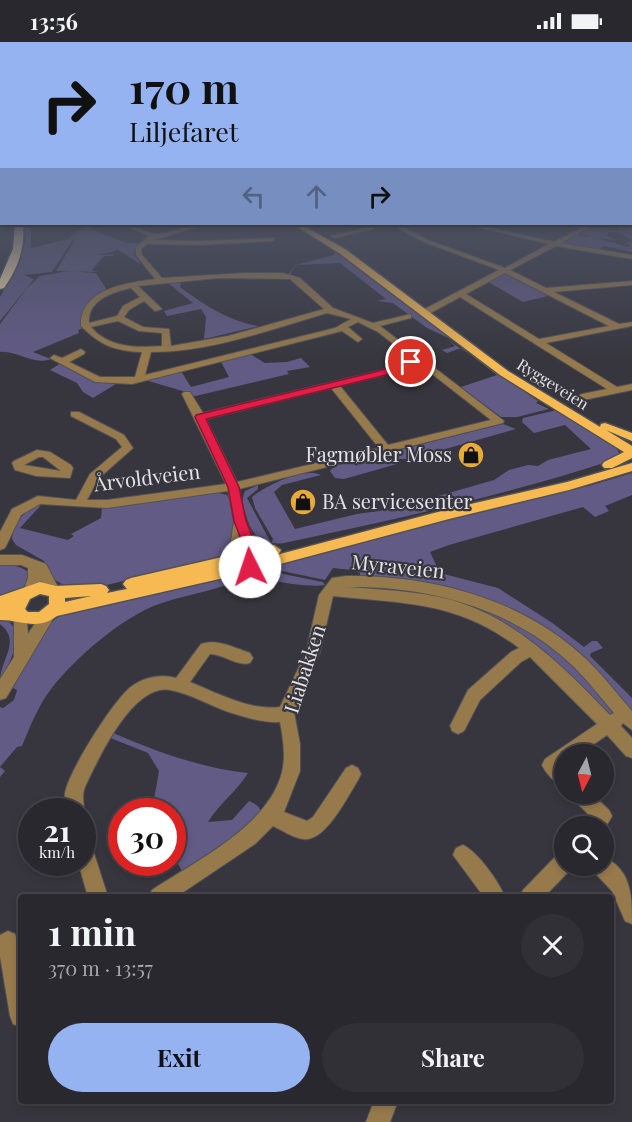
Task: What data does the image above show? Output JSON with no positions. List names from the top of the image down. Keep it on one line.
{"streets":{"main road":["Ryggeveien"],"street":["Årvoldveien","Myraveien","Liabakken"]},"crossings":[["Myraveien","Liabakken"]],"places":{"shop":["Fagmøbler Moss","BA servicesenter"]},"north":"bottom","page":{"status":"13:56","turn":["170 m","Liljefaret"],"speed":"21 km/h","limit":"30","heading":["1 min","370 m · 13:57"],"buttons":["Exit","Share"]}}
